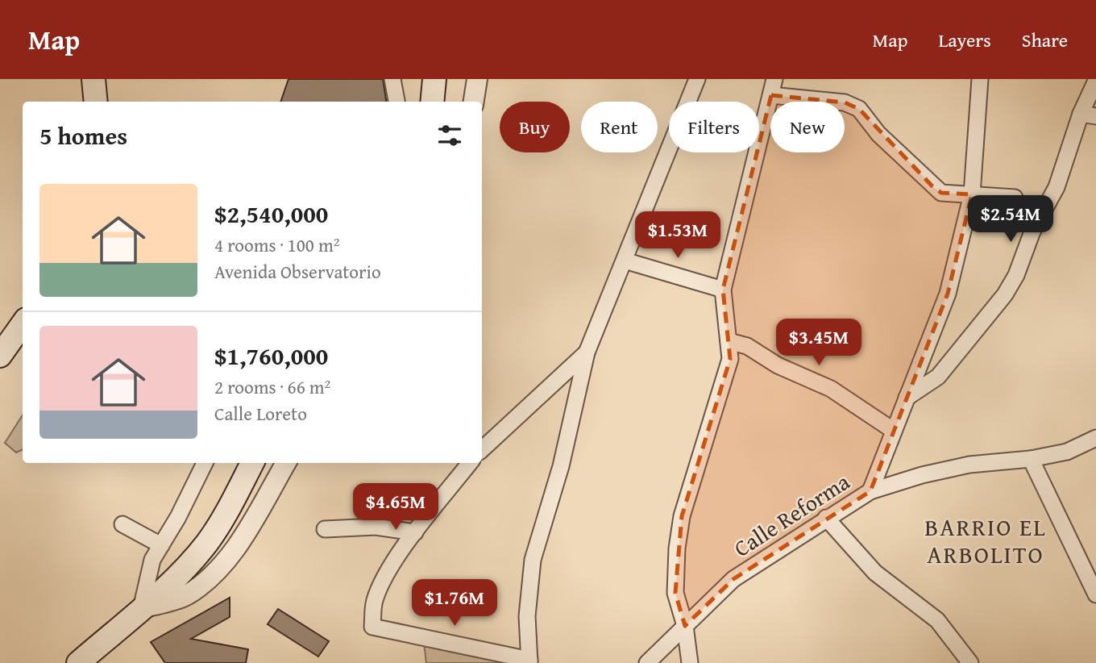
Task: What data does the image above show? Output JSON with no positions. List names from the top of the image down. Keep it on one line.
{"streets":{"street":["Calle Reforma"]},"districts":["BARRIO EL ARBOLITO"],"page":{"header":"Map","nav":["Map","Layers","Share"],"chip":["Buy","Rent","Filters","New"],"heading":"5 homes","list":[{"name":"$2,540,000","note":"4 rooms · 100 m² · Avenida Observatorio"},{"name":"$1,760,000","note":"2 rooms · 66 m² · Calle Loreto"}],"price":["$2.54M","$1.53M","$3.45M","$4.65M","$1.76M"]}}
